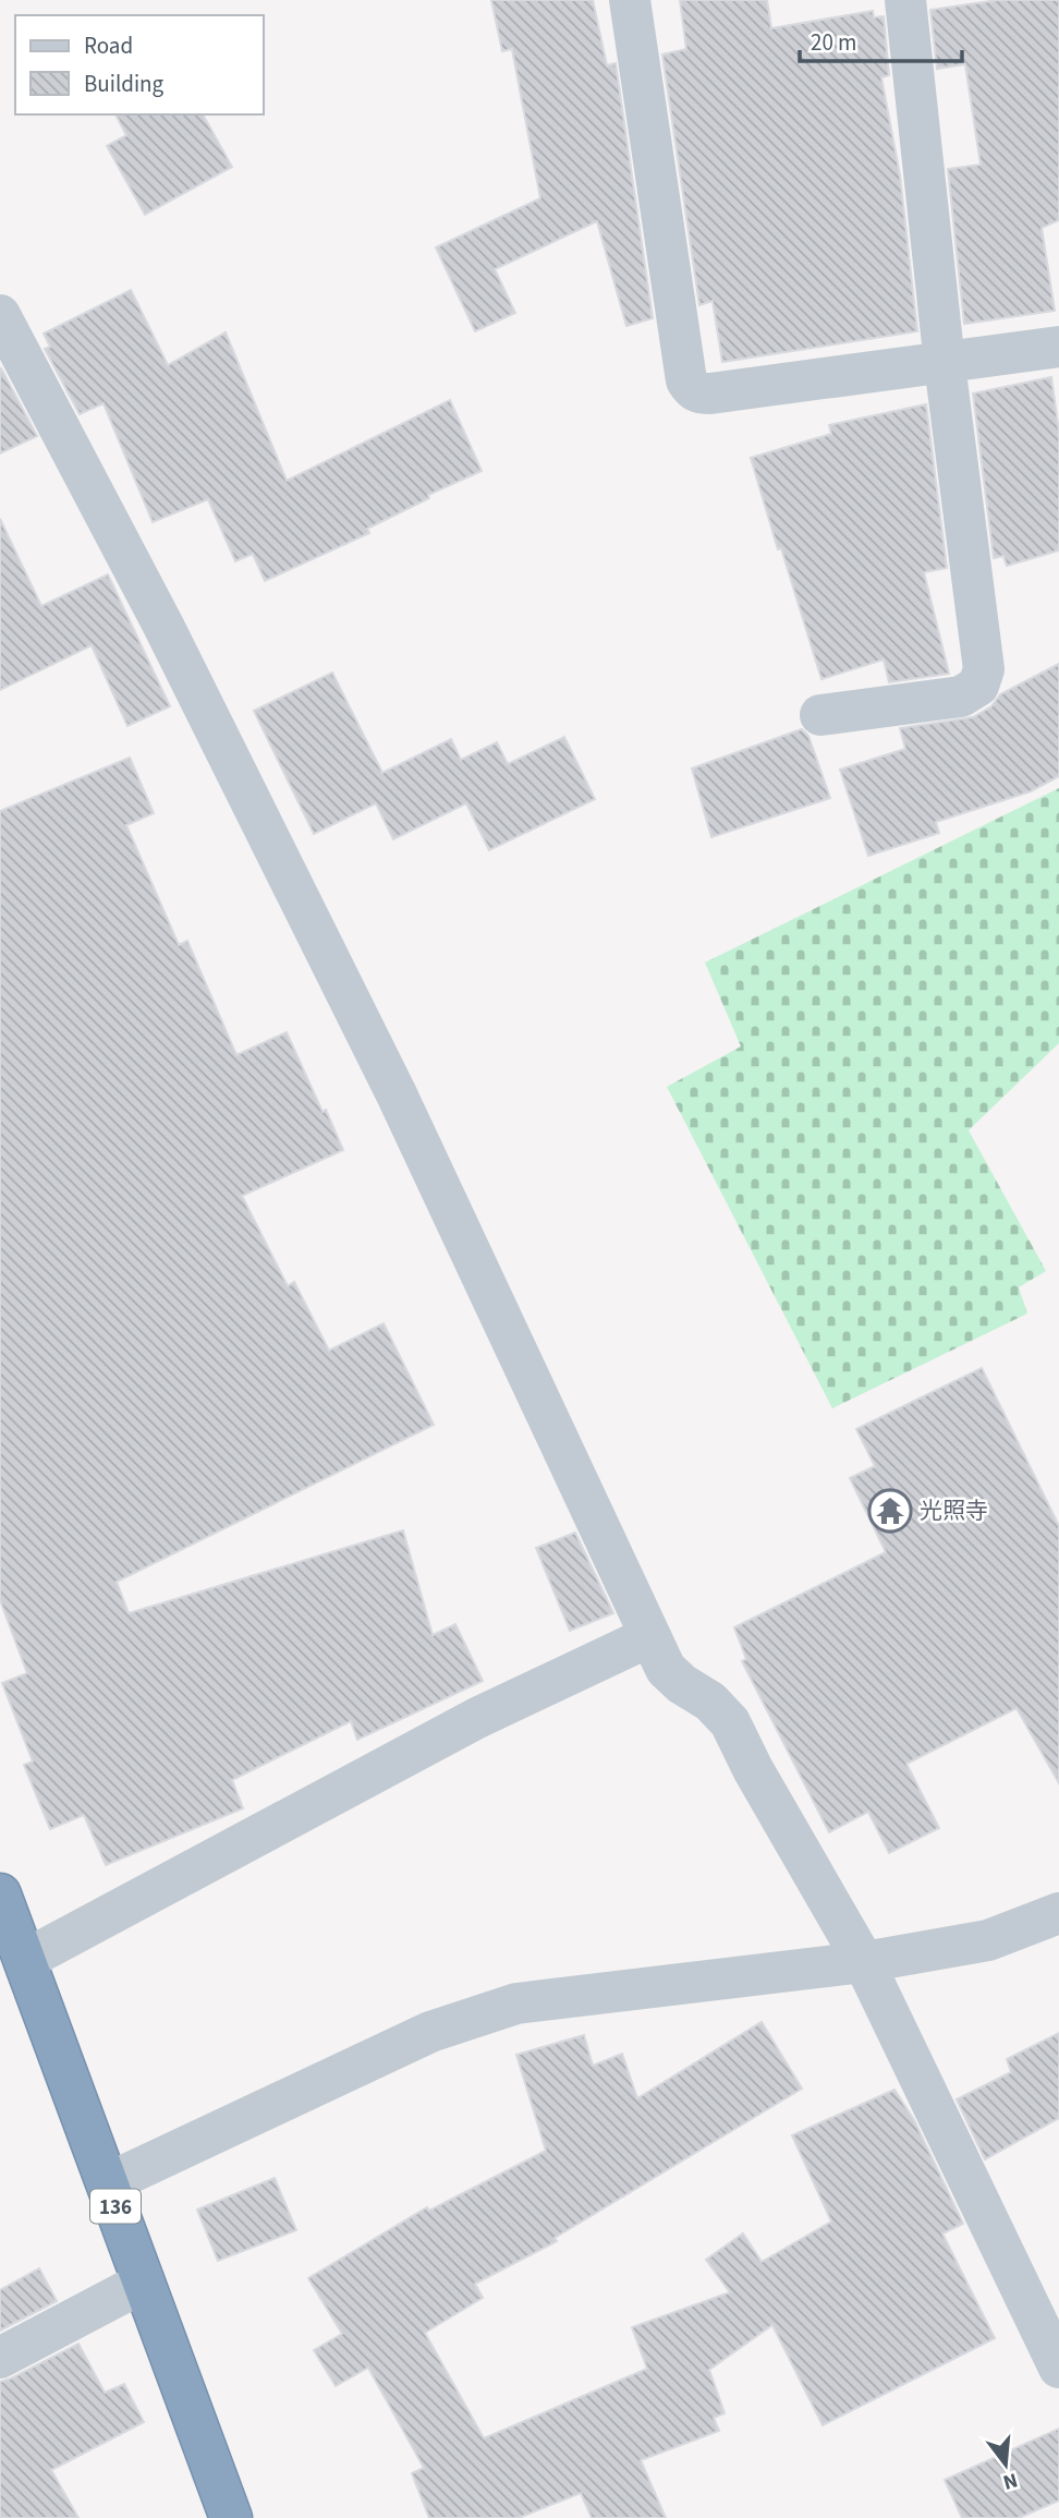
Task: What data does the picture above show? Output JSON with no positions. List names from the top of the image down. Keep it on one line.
{"streets":{"highway":["136"]},"places":{"temple":["光照寺"]},"legend":["Road","Building"],"scale_bar":"20 m","north":"bottom"}
